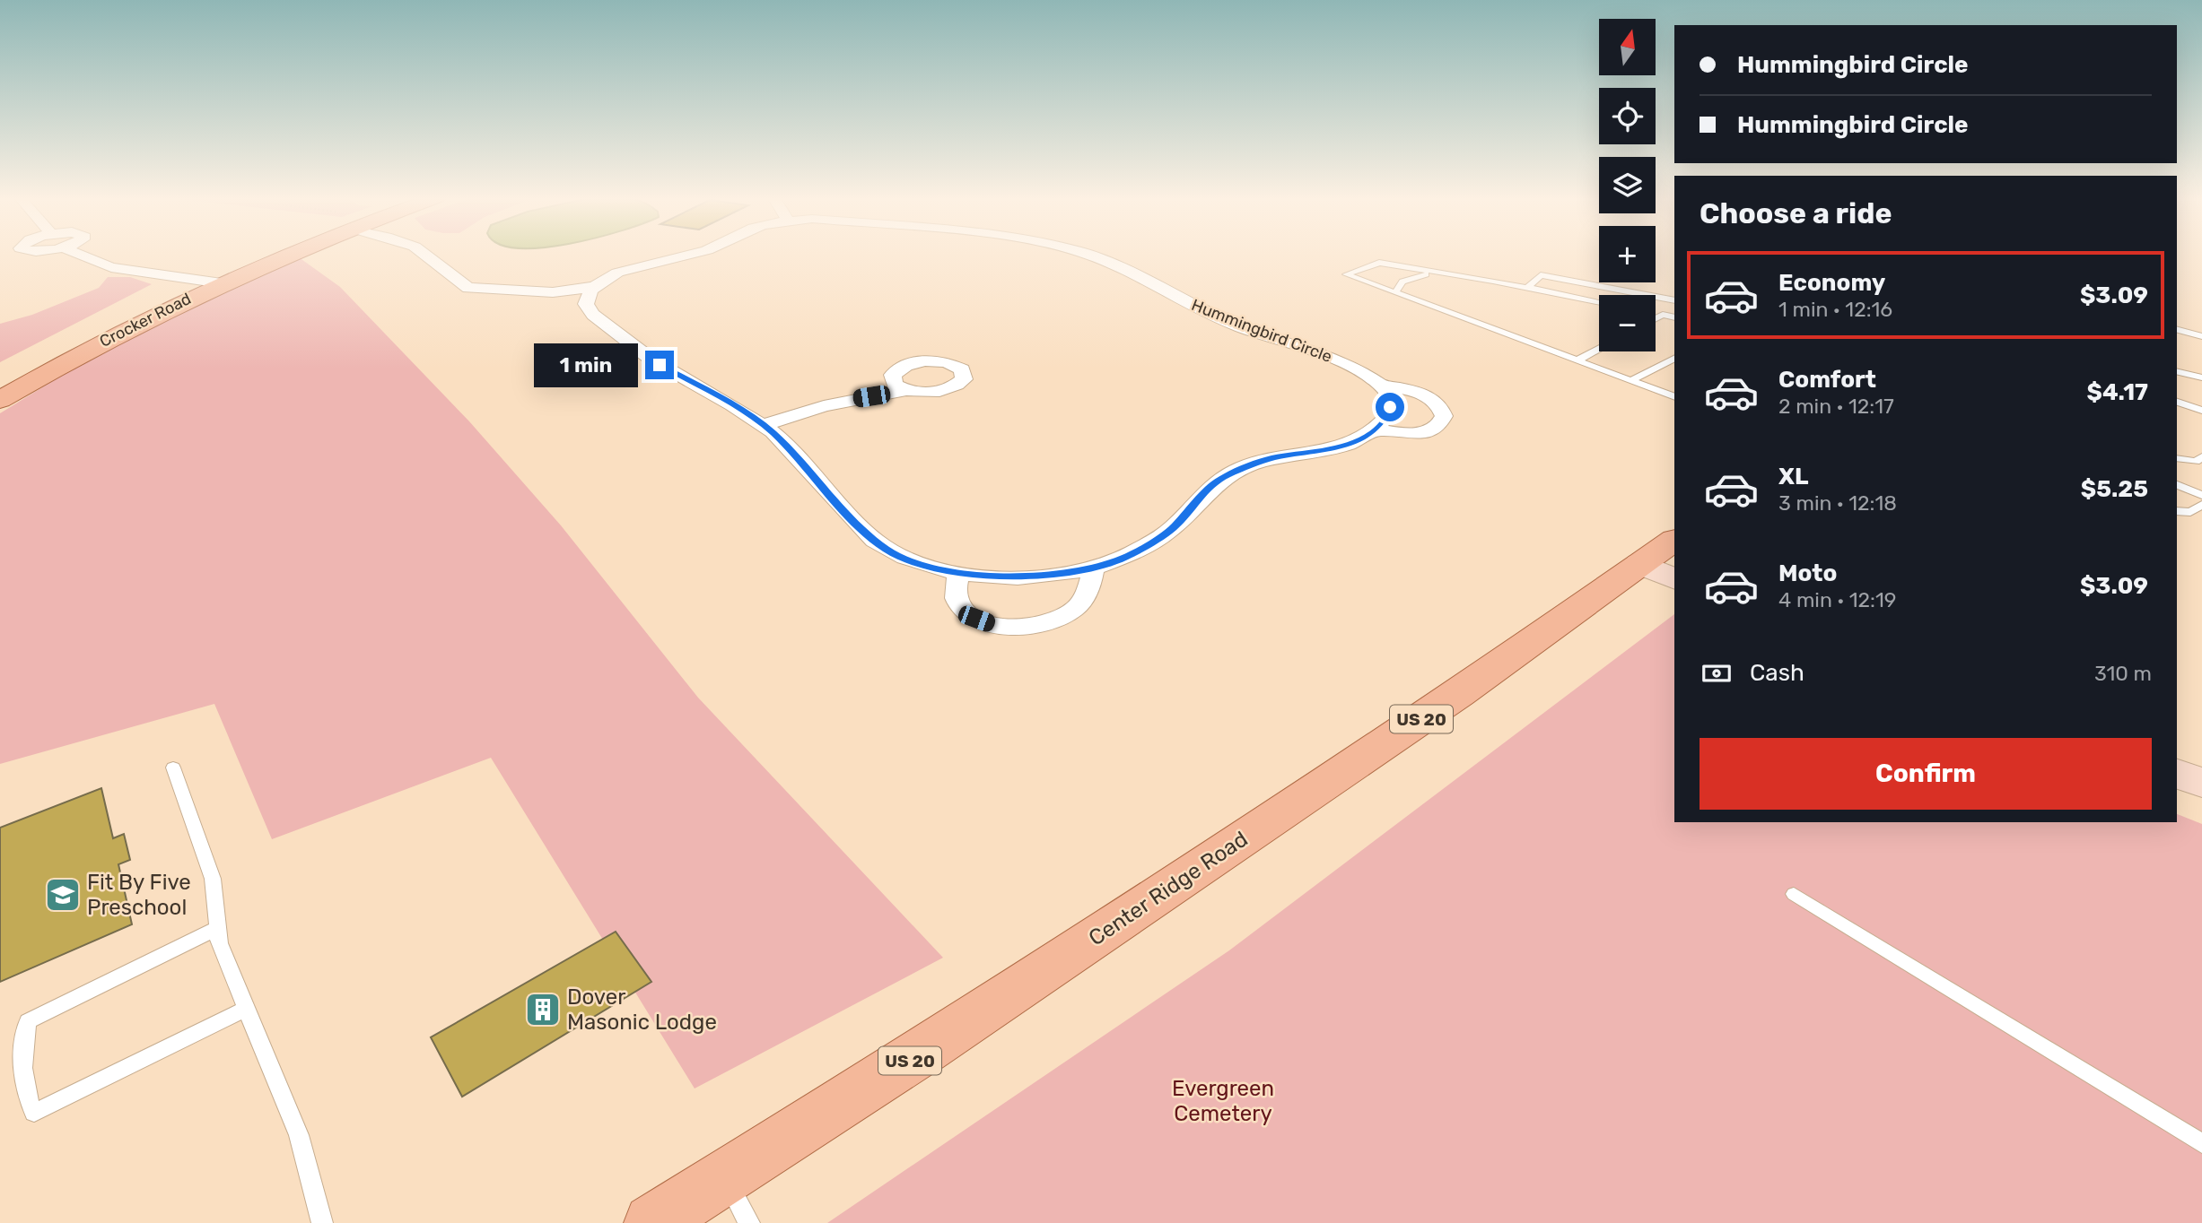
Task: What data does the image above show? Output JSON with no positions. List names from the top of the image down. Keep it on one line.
{"streets":{"main road":["Crocker Road","US 20","Center Ridge Road"],"street":["Hummingbird Circle"]},"parks":["Evergreen Cemetery"],"places":{"school or university":["Fit By Five Preschool"],"building":["Dover Masonic Lodge"]},"north":"top","page":{"map_buttons":["+","−"],"banner":["Hummingbird Circle","Hummingbird Circle"],"heading":"Choose a ride","list":[{"name":"Economy","note":"1 min · 12:16","value":"$3.09"},{"name":"Comfort","note":"2 min · 12:17","value":"$4.17"},{"name":"XL","note":"3 min · 12:18","value":"$5.25"},{"name":"Moto","note":"4 min · 12:19","value":"$3.09"}],"bubble":"1 min","pay":["Cash","310 m"],"buttons":"Confirm"}}
